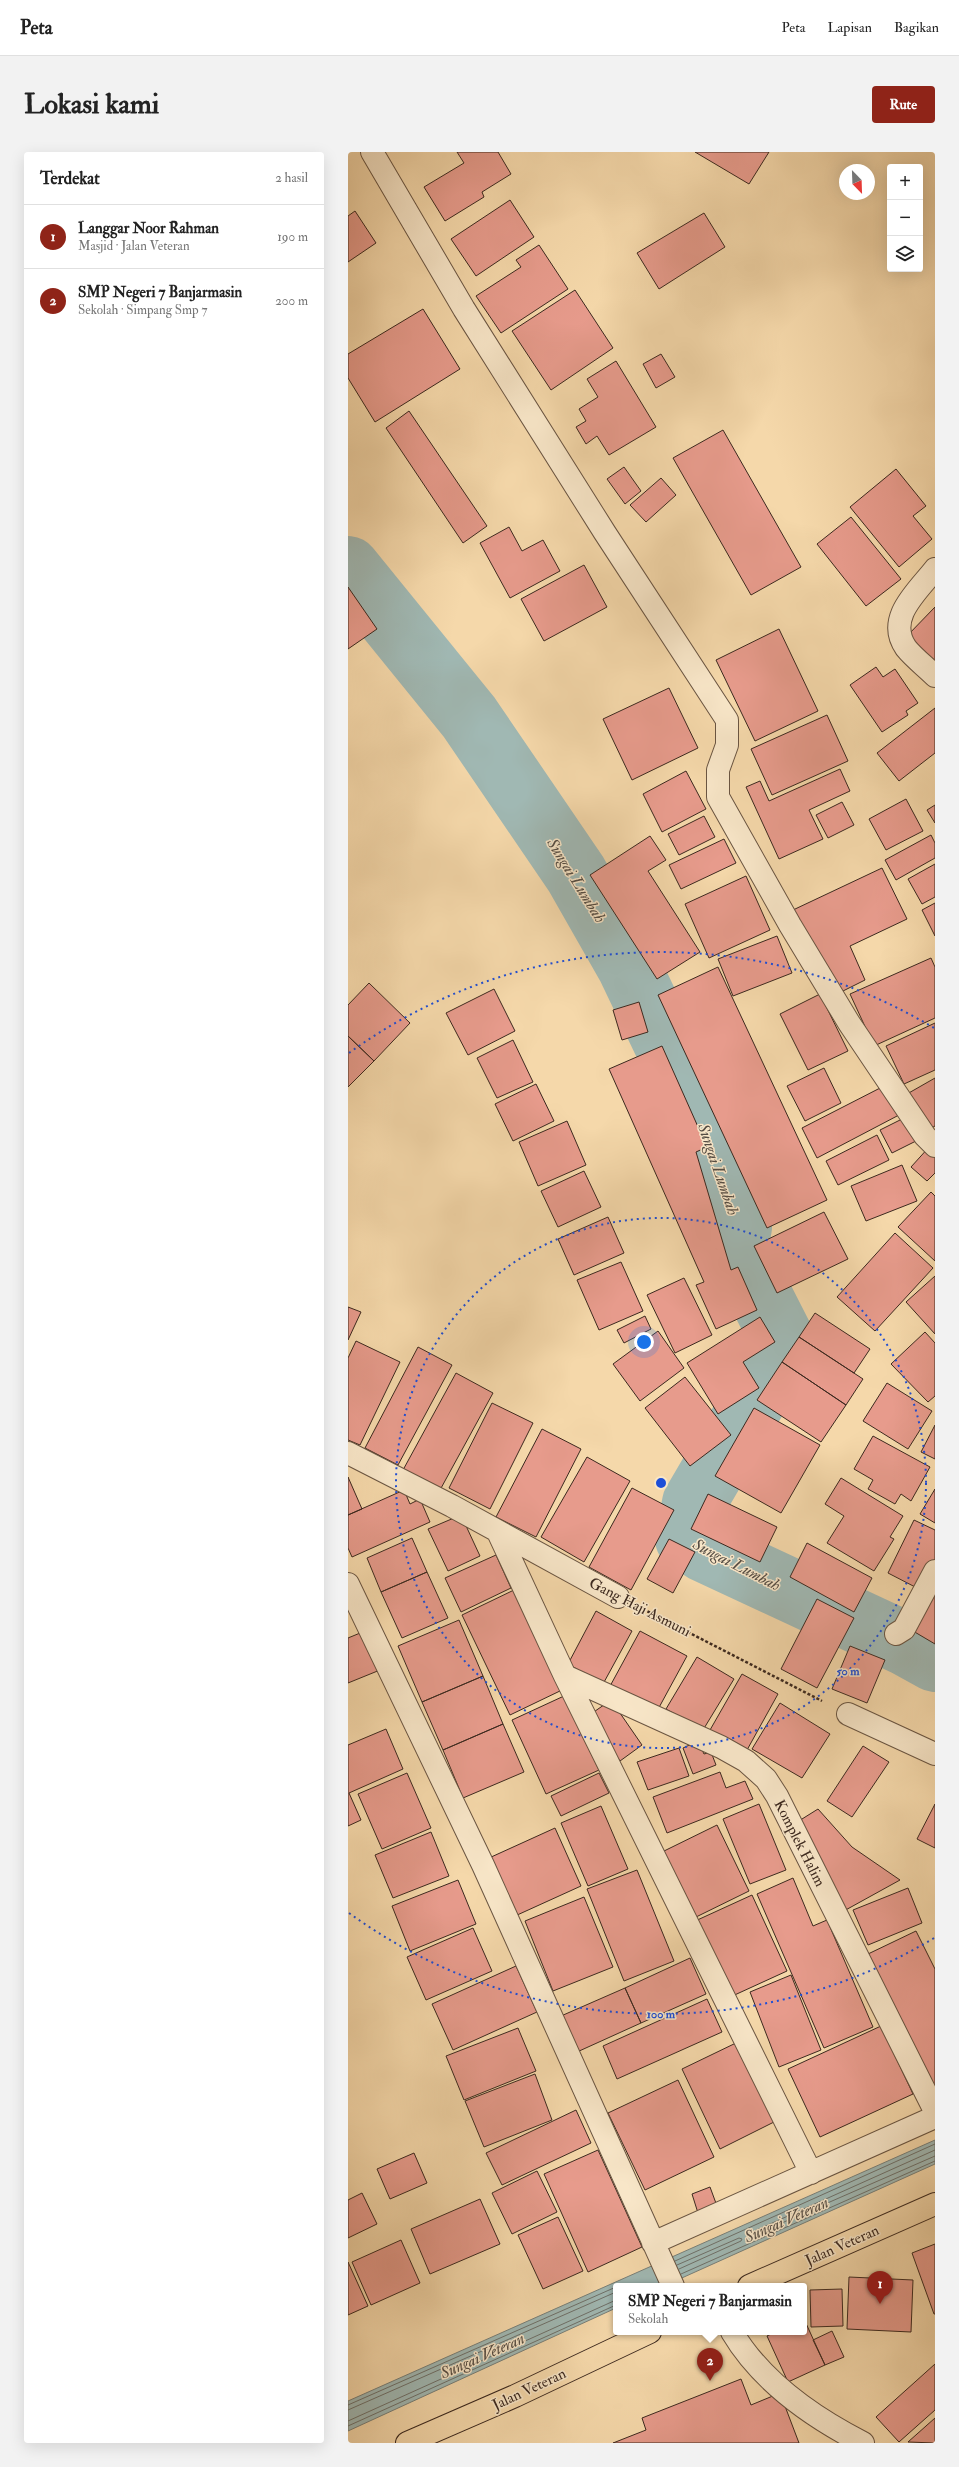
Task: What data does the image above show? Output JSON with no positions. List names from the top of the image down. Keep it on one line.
{"streets":{"main road":["Jalan Veteran"],"street":["Gang Haji Asmuni","Komplek Halim"]},"water":["Sungai Lumbah","Sungai Veteran"],"north":"bottom right","page":{"header":"Peta","nav":["Peta","Lapisan","Bagikan"],"buttons":"Rute","title":"Lokasi kami","heading":["Terdekat","2 hasil"],"map_buttons":["+","−"],"list":[{"mark":"1","name":"Langgar Noor Rahman","note":"Masjid · Jalan Veteran","value":"190 m"},{"mark":"2","name":"SMP Negeri 7 Banjarmasin","note":"Sekolah · Simpang Smp 7","value":"200 m"}],"pins":["1","2"],"popup":["SMP Negeri 7 Banjarmasin","Sekolah"]},"rings":["50 m","100 m"]}
